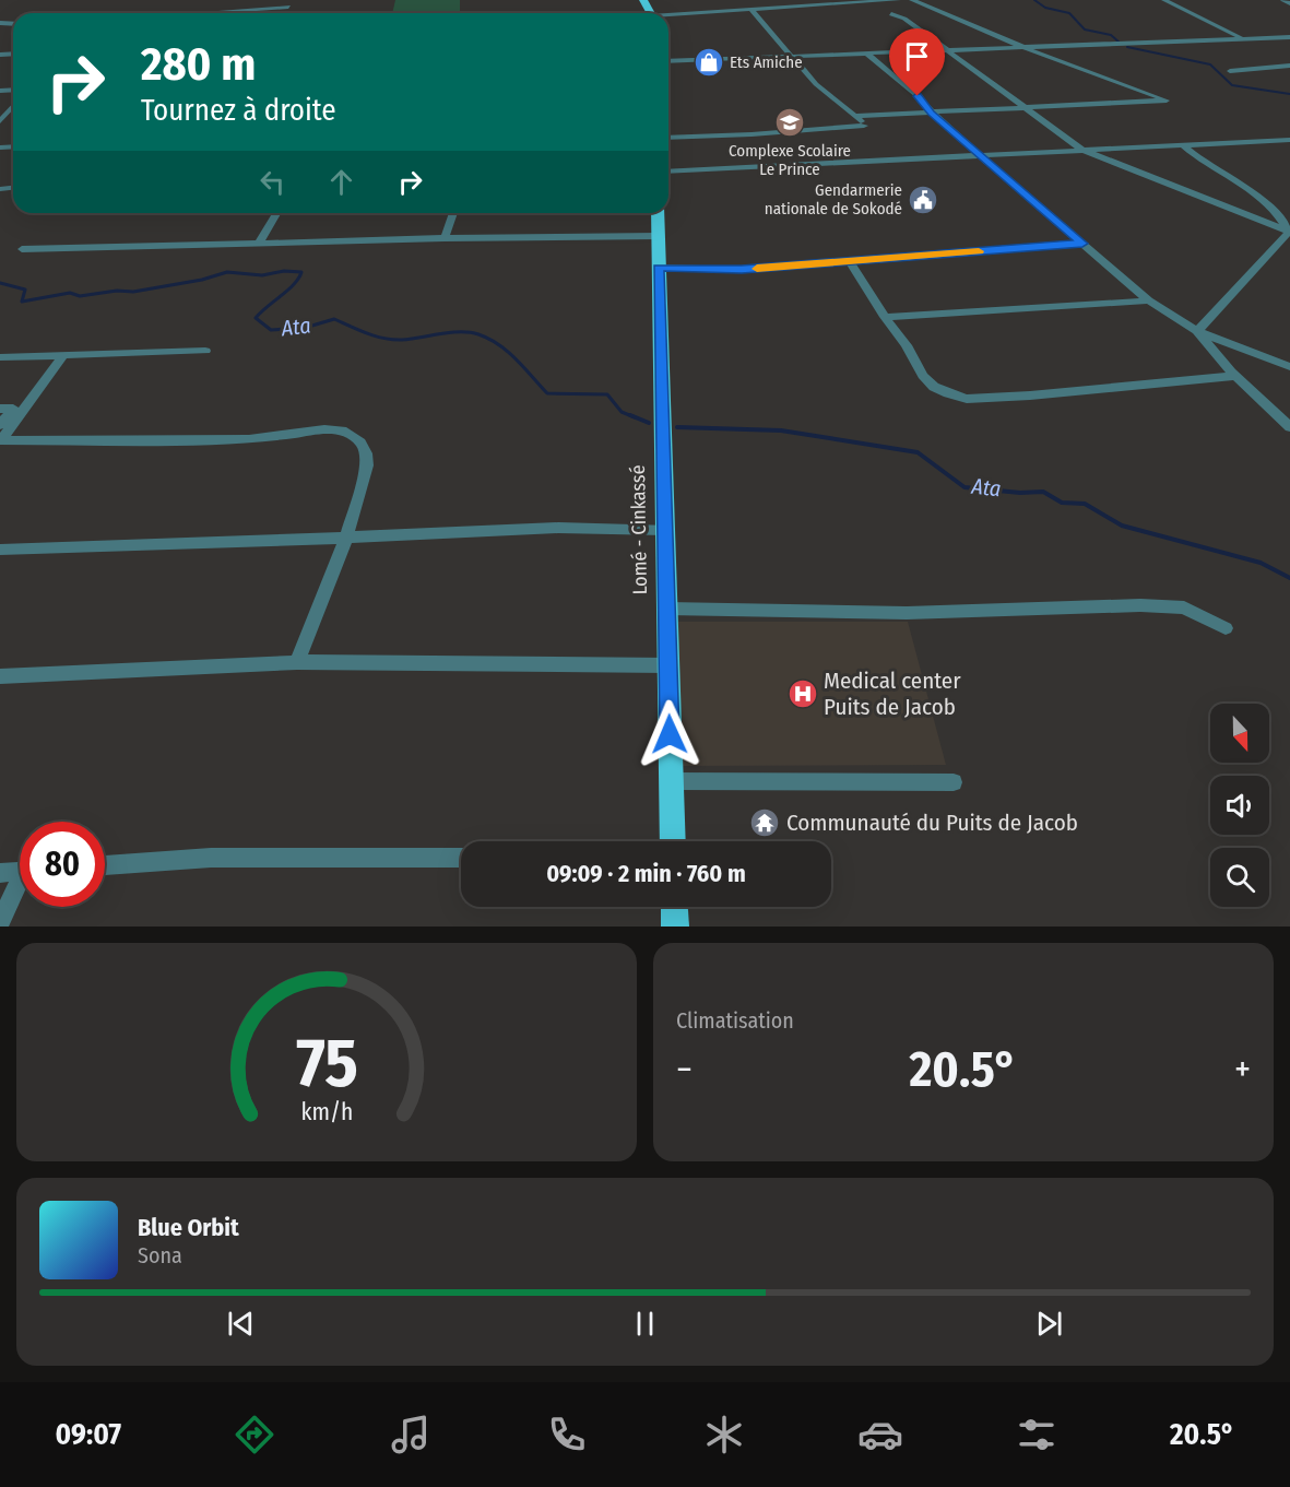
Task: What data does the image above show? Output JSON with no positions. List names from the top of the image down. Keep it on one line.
{"streets":{"highway":["Lomé - Cinkassé"]},"water":["Ata"],"places":{"shop":["Ets Amiche"],"school or university":["Complexe Scolaire Le Prince"],"public building":["Gendarmerie nationale de Sokodé"],"hospital":["Medical center Puits de Jacob"],"temple":["Communauté du Puits de Jacob"]},"north":"bottom","page":{"turn":["280 m","Tournez à droite"],"limit":"80","trip":"09:09 · 2 min · 760 m","tile":"Climatisation","heat":["−","20.5°","+"],"song":["Blue Orbit","Sona"],"tabs":["09:07","20.5°"],"gauge":["75","km/h"]}}
